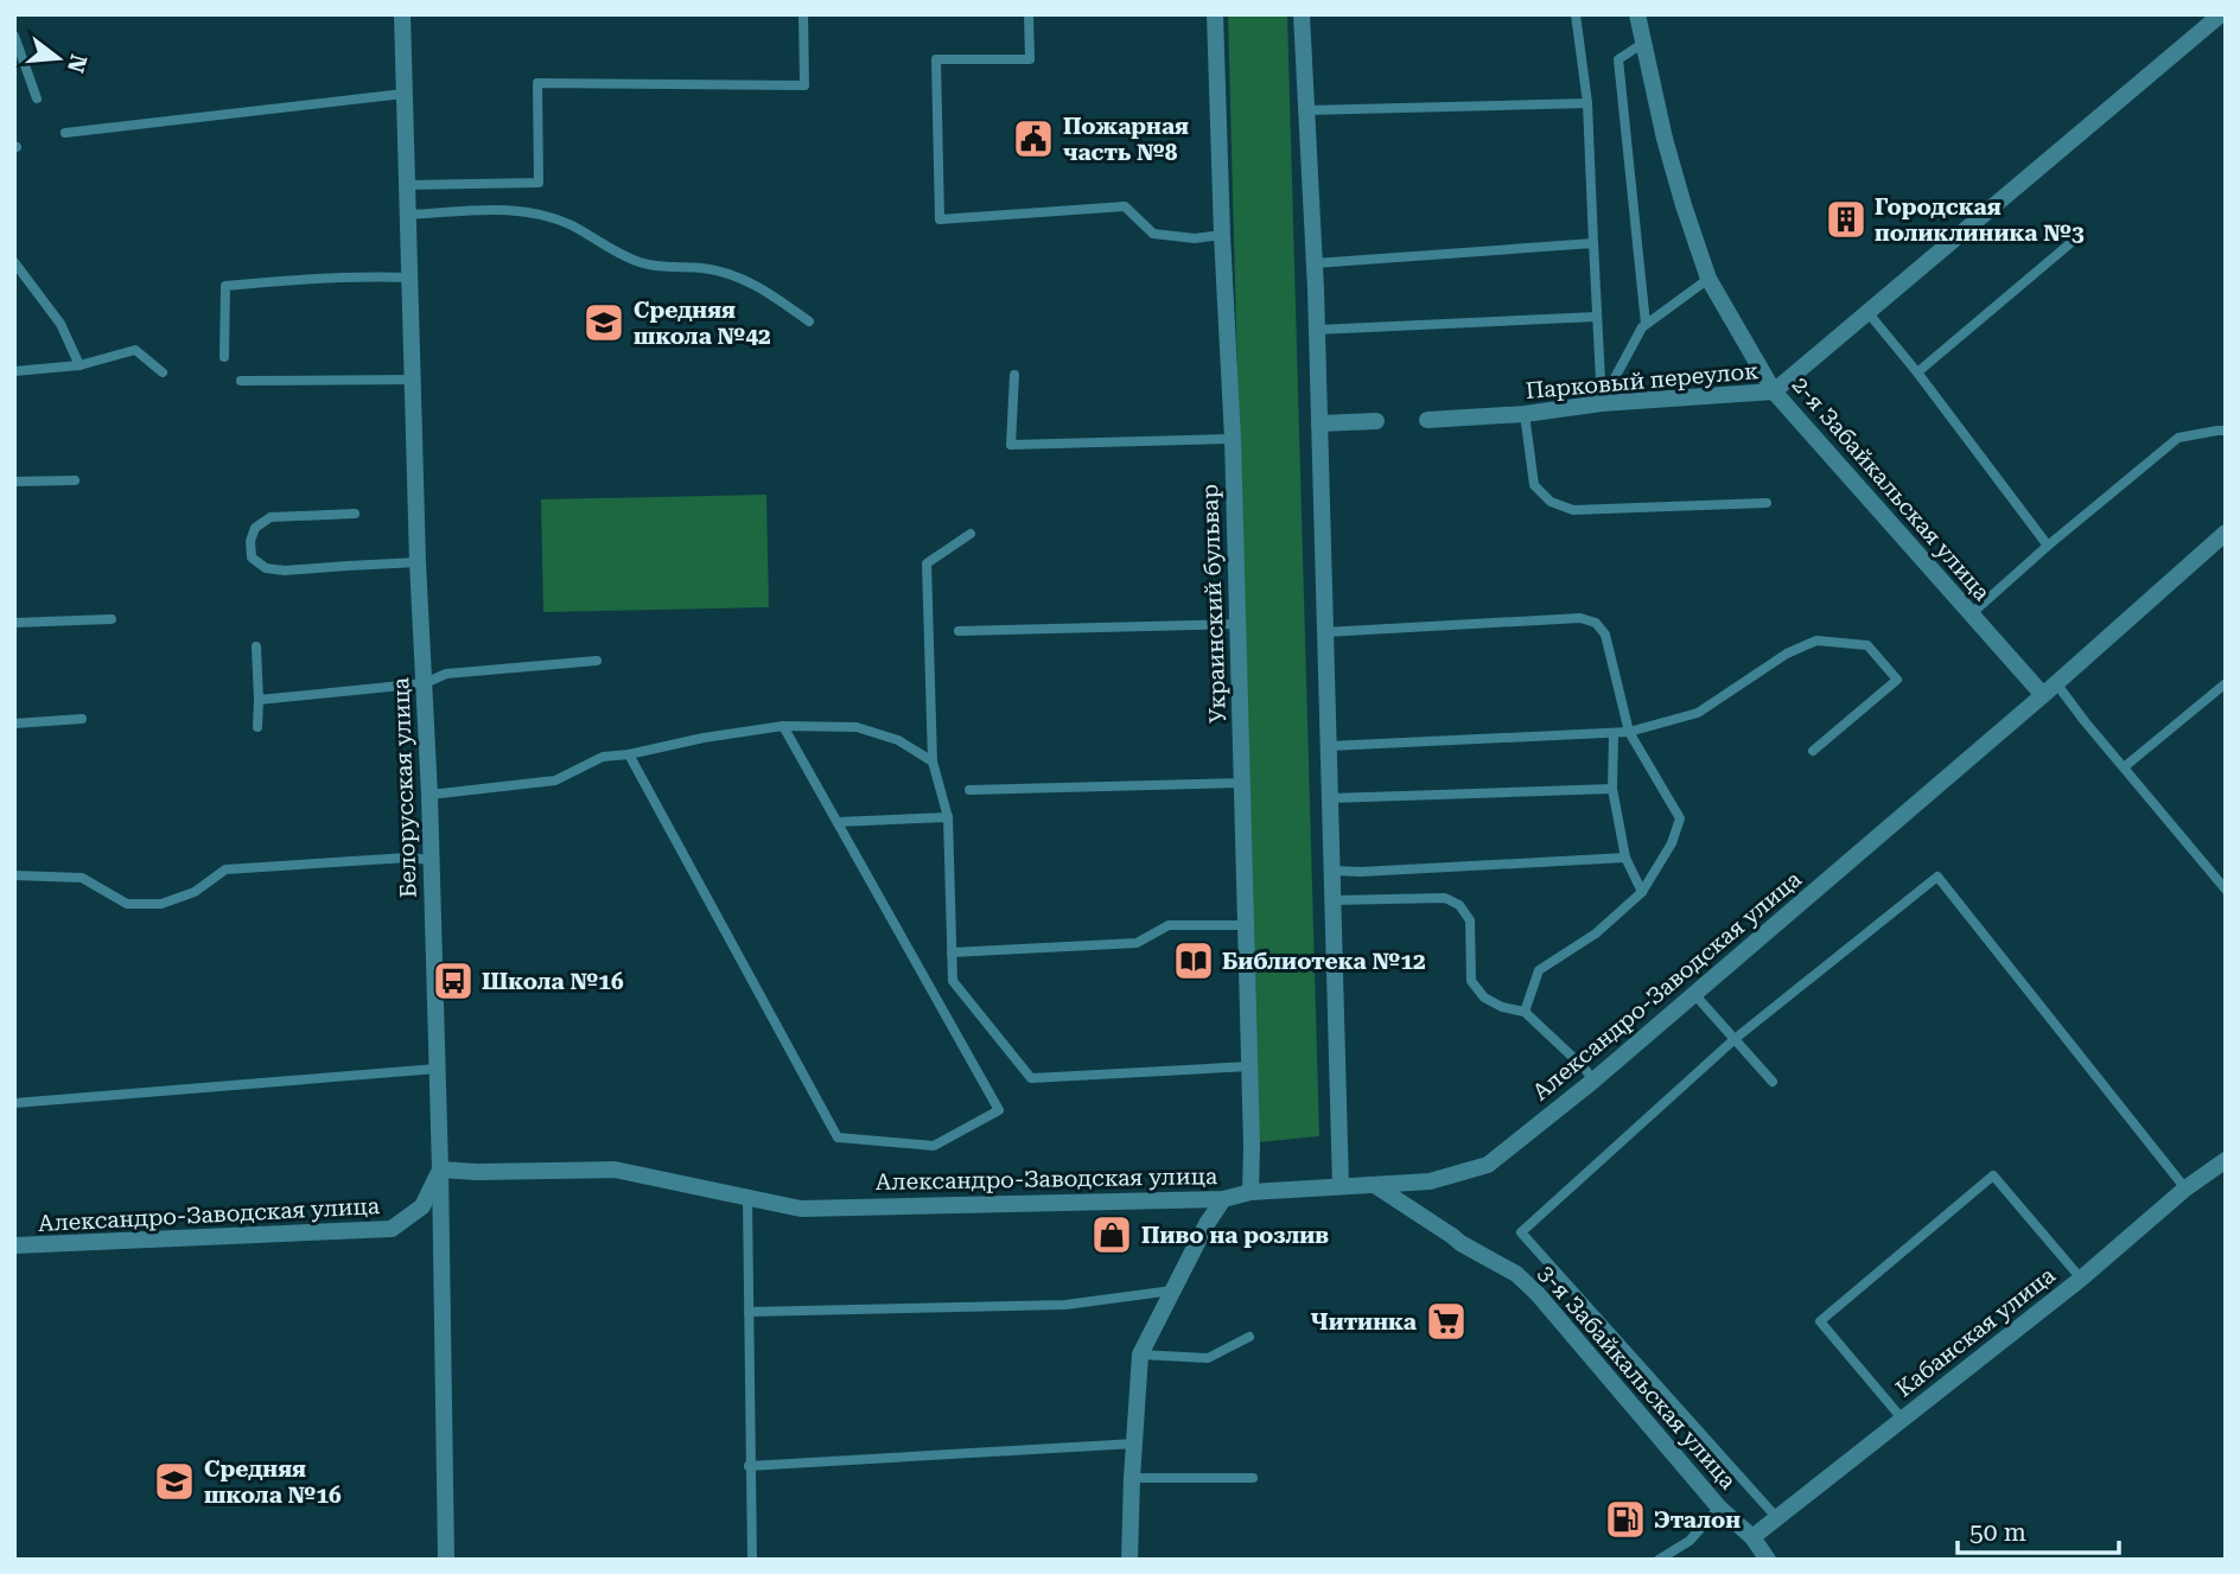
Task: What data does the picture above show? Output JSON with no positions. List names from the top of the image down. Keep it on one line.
{"streets":{"street":["Парковый переулок","2-я Забайкальская улица","Украинский бульвар","Белорусская улица","Александро-Заводская улица","Кабанская улица","3-я Забайкальская улица"]},"crossings":[["Парковый переулок","2-я Забайкальская улица"],["2-я Забайкальская улица","Александро-Заводская улица"],["Украинский бульвар","Александро-Заводская улица"],["Белорусская улица","Александро-Заводская улица"],["Александро-Заводская улица","3-я Забайкальская улица"],["Кабанская улица","3-я Забайкальская улица"]],"places":{"public building":["Пожарная часть №8"],"building":["Городская поликлиника №3"],"school or university":["Средняя школа №42","Средняя школа №16"],"library":["Библиотека №12"],"bus stop":["Школа №16"],"shop":["Пиво на розлив"],"supermarket":["Читинка"],"fuel station":["Эталон"]},"scale_bar":"50 m","north":"right"}
